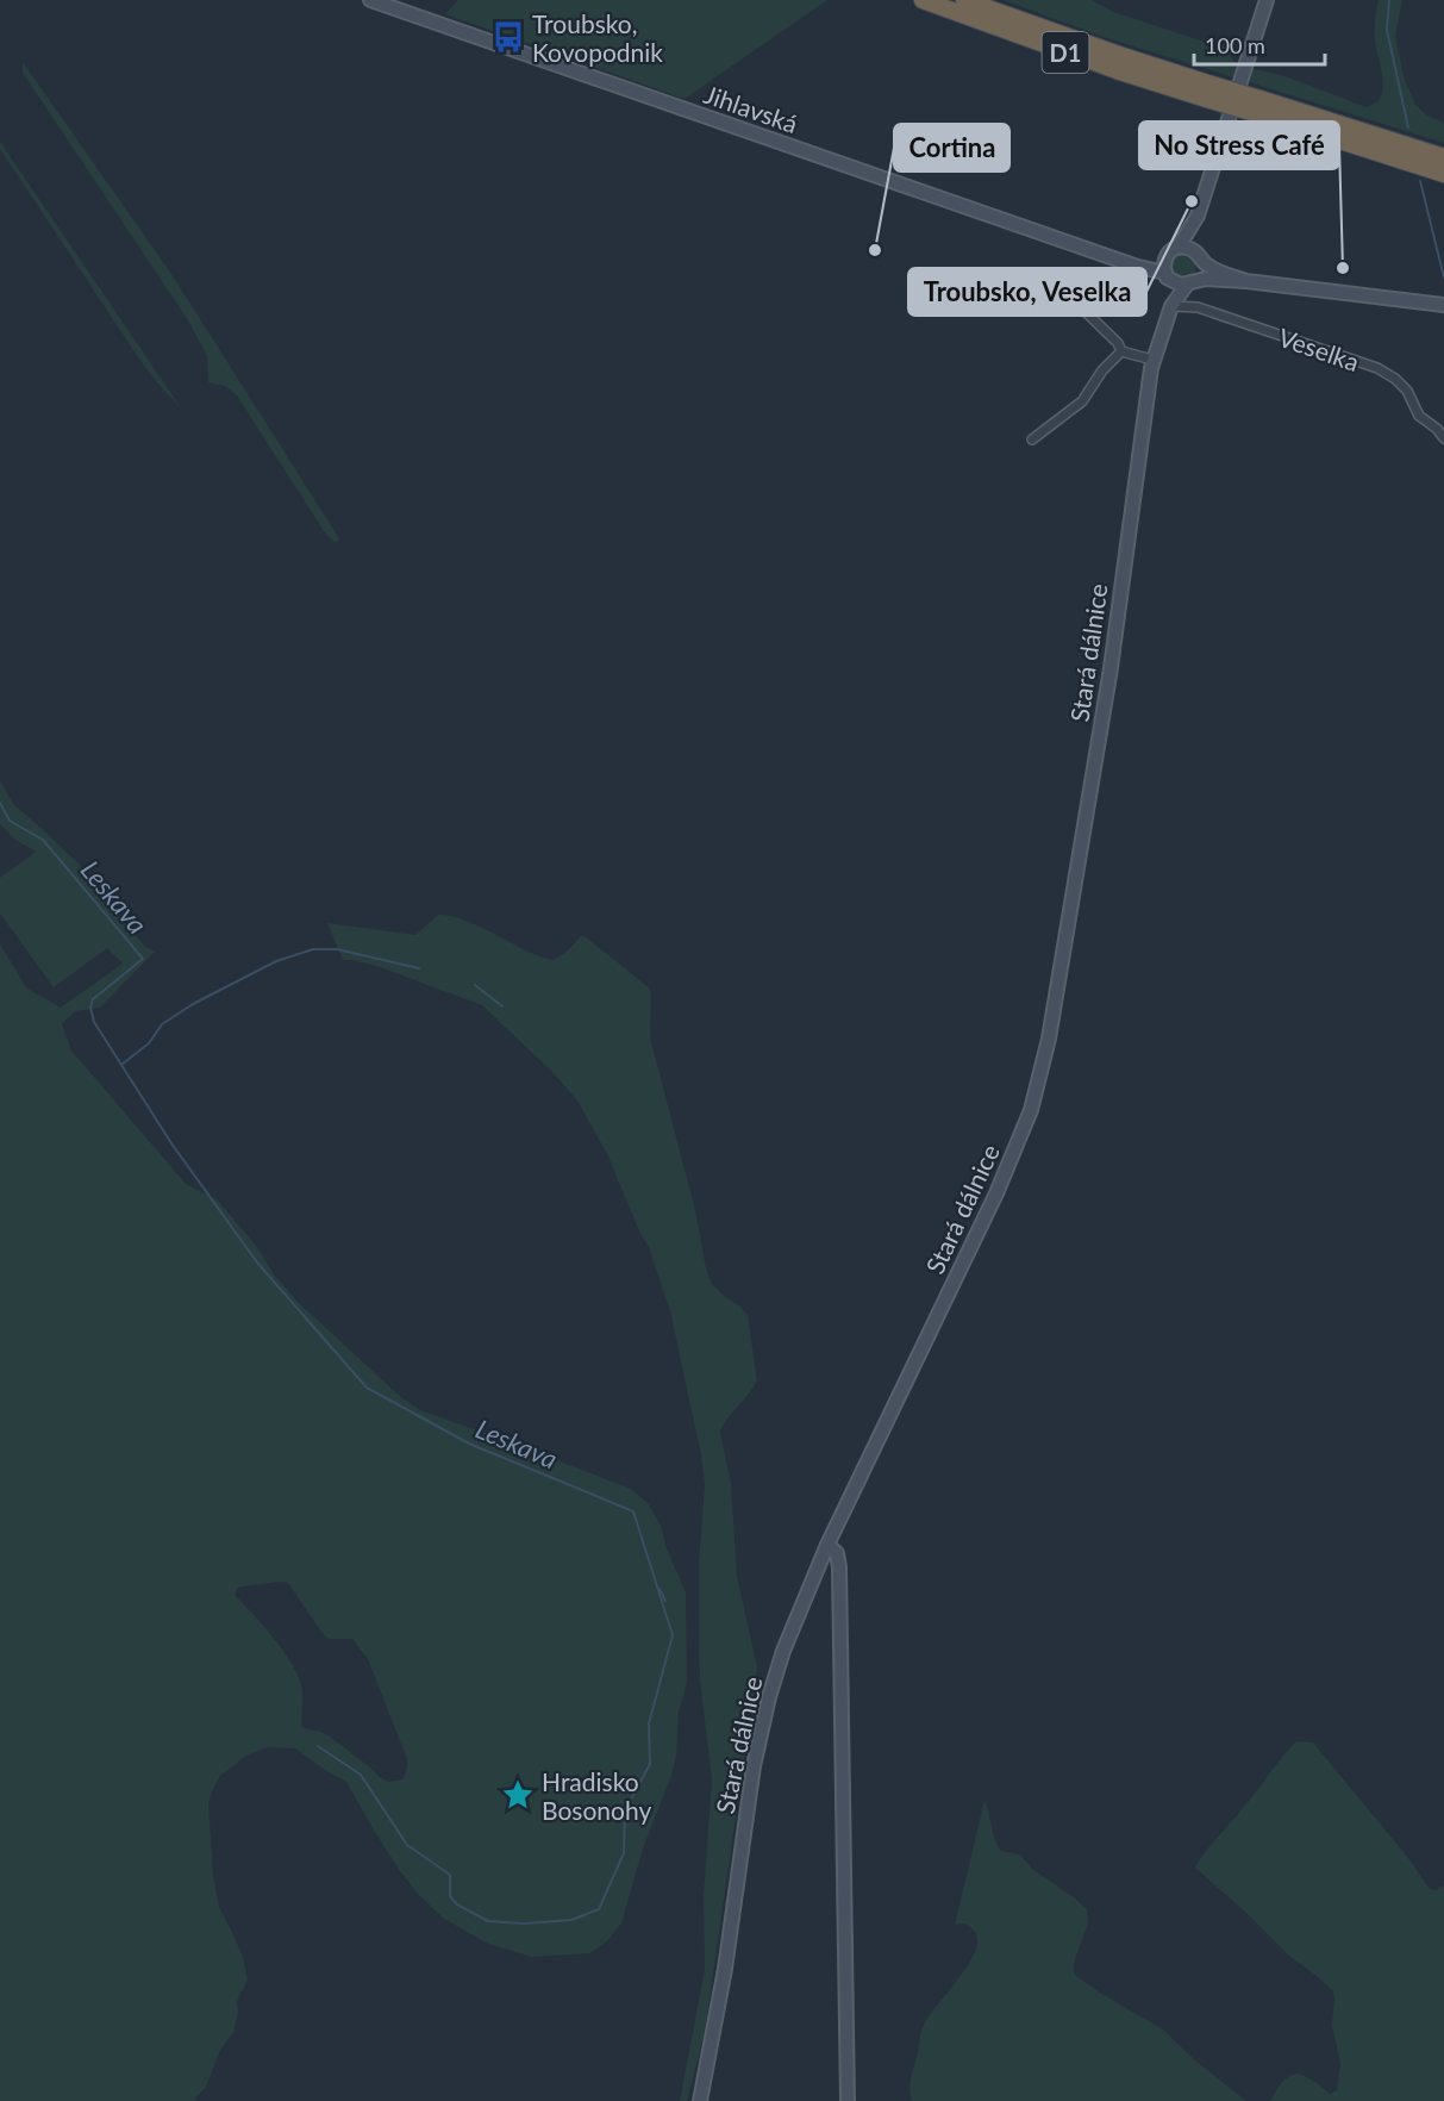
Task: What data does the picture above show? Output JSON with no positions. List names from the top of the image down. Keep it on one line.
{"streets":{"highway":["D1"],"main road":["Jihlavská","Stará dálnice"],"street":["Veselka"]},"crossings":[["Jihlavská","Stará dálnice"],["Veselka","Stará dálnice"]],"water":["Leskava"],"places":{"bus stop":["Troubsko, Kovopodnik"],"other":["Troubsko, Veselka","Cortina","No Stress Café"],"place":["Hradisko Bosonohy"]},"scale_bar":"100 m"}
